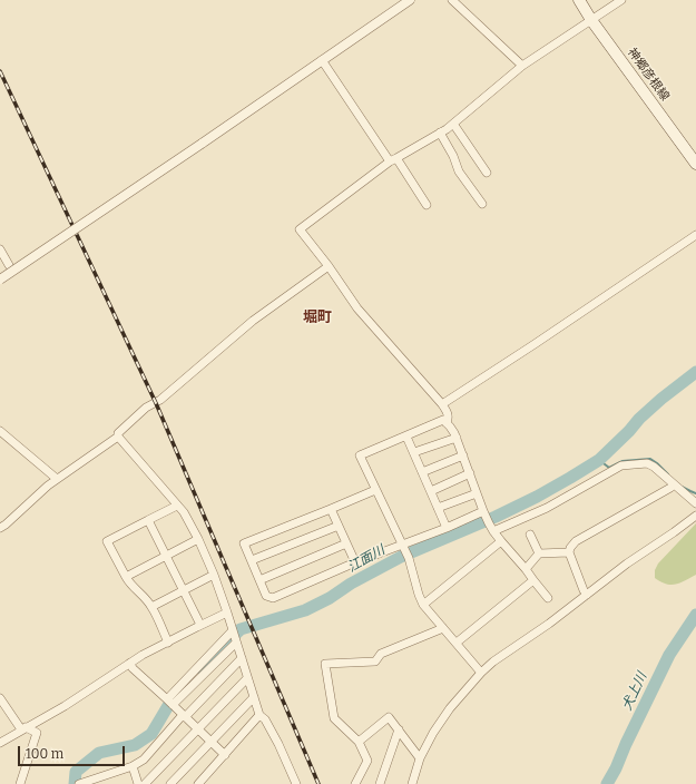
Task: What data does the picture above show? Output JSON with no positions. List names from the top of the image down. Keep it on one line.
{"streets":{"main road":["神郷彦根線"]},"districts":["堀町"],"water":["江面川","犬上川"],"scale_bar":"100 m"}
